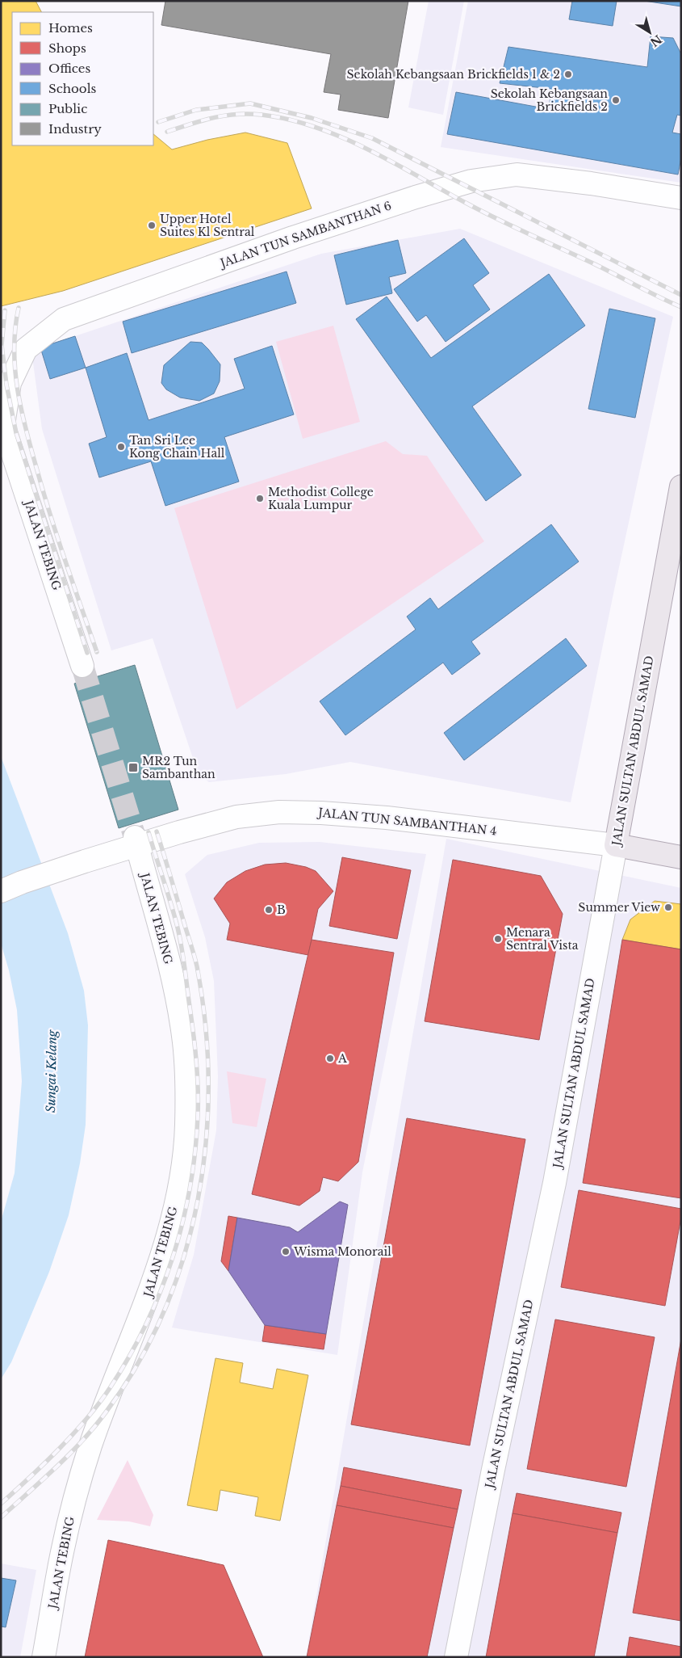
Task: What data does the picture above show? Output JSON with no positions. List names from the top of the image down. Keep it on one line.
{"streets":{"main road":["JALAN SULTAN ABDUL SAMAD","JALAN TUN SAMBANTHAN 4"],"street":["JALAN TUN SAMBANTHAN 6","JALAN TEBING"]},"crossings":[["JALAN TUN SAMBANTHAN 6","JALAN TEBING"],["JALAN TEBING","JALAN TUN SAMBANTHAN 4"],["JALAN SULTAN ABDUL SAMAD","JALAN TUN SAMBANTHAN 4"]],"water":["Sungai Kelang"],"places":{"other":["Sekolah Kebangsaan Brickfields 1 & 2","Sekolah Kebangsaan Brickfields 2","Upper Hotel Suites Kl Sentral","Tan Sri Lee Kong Chain Hall","Methodist College Kuala Lumpur","Summer View","B","Menara Sentral Vista","A","Wisma Monorail"],"transit":["MR2 Tun Sambanthan"]},"legend":["Homes","Shops","Offices","Schools","Public","Industry"],"north":"bottom right"}
